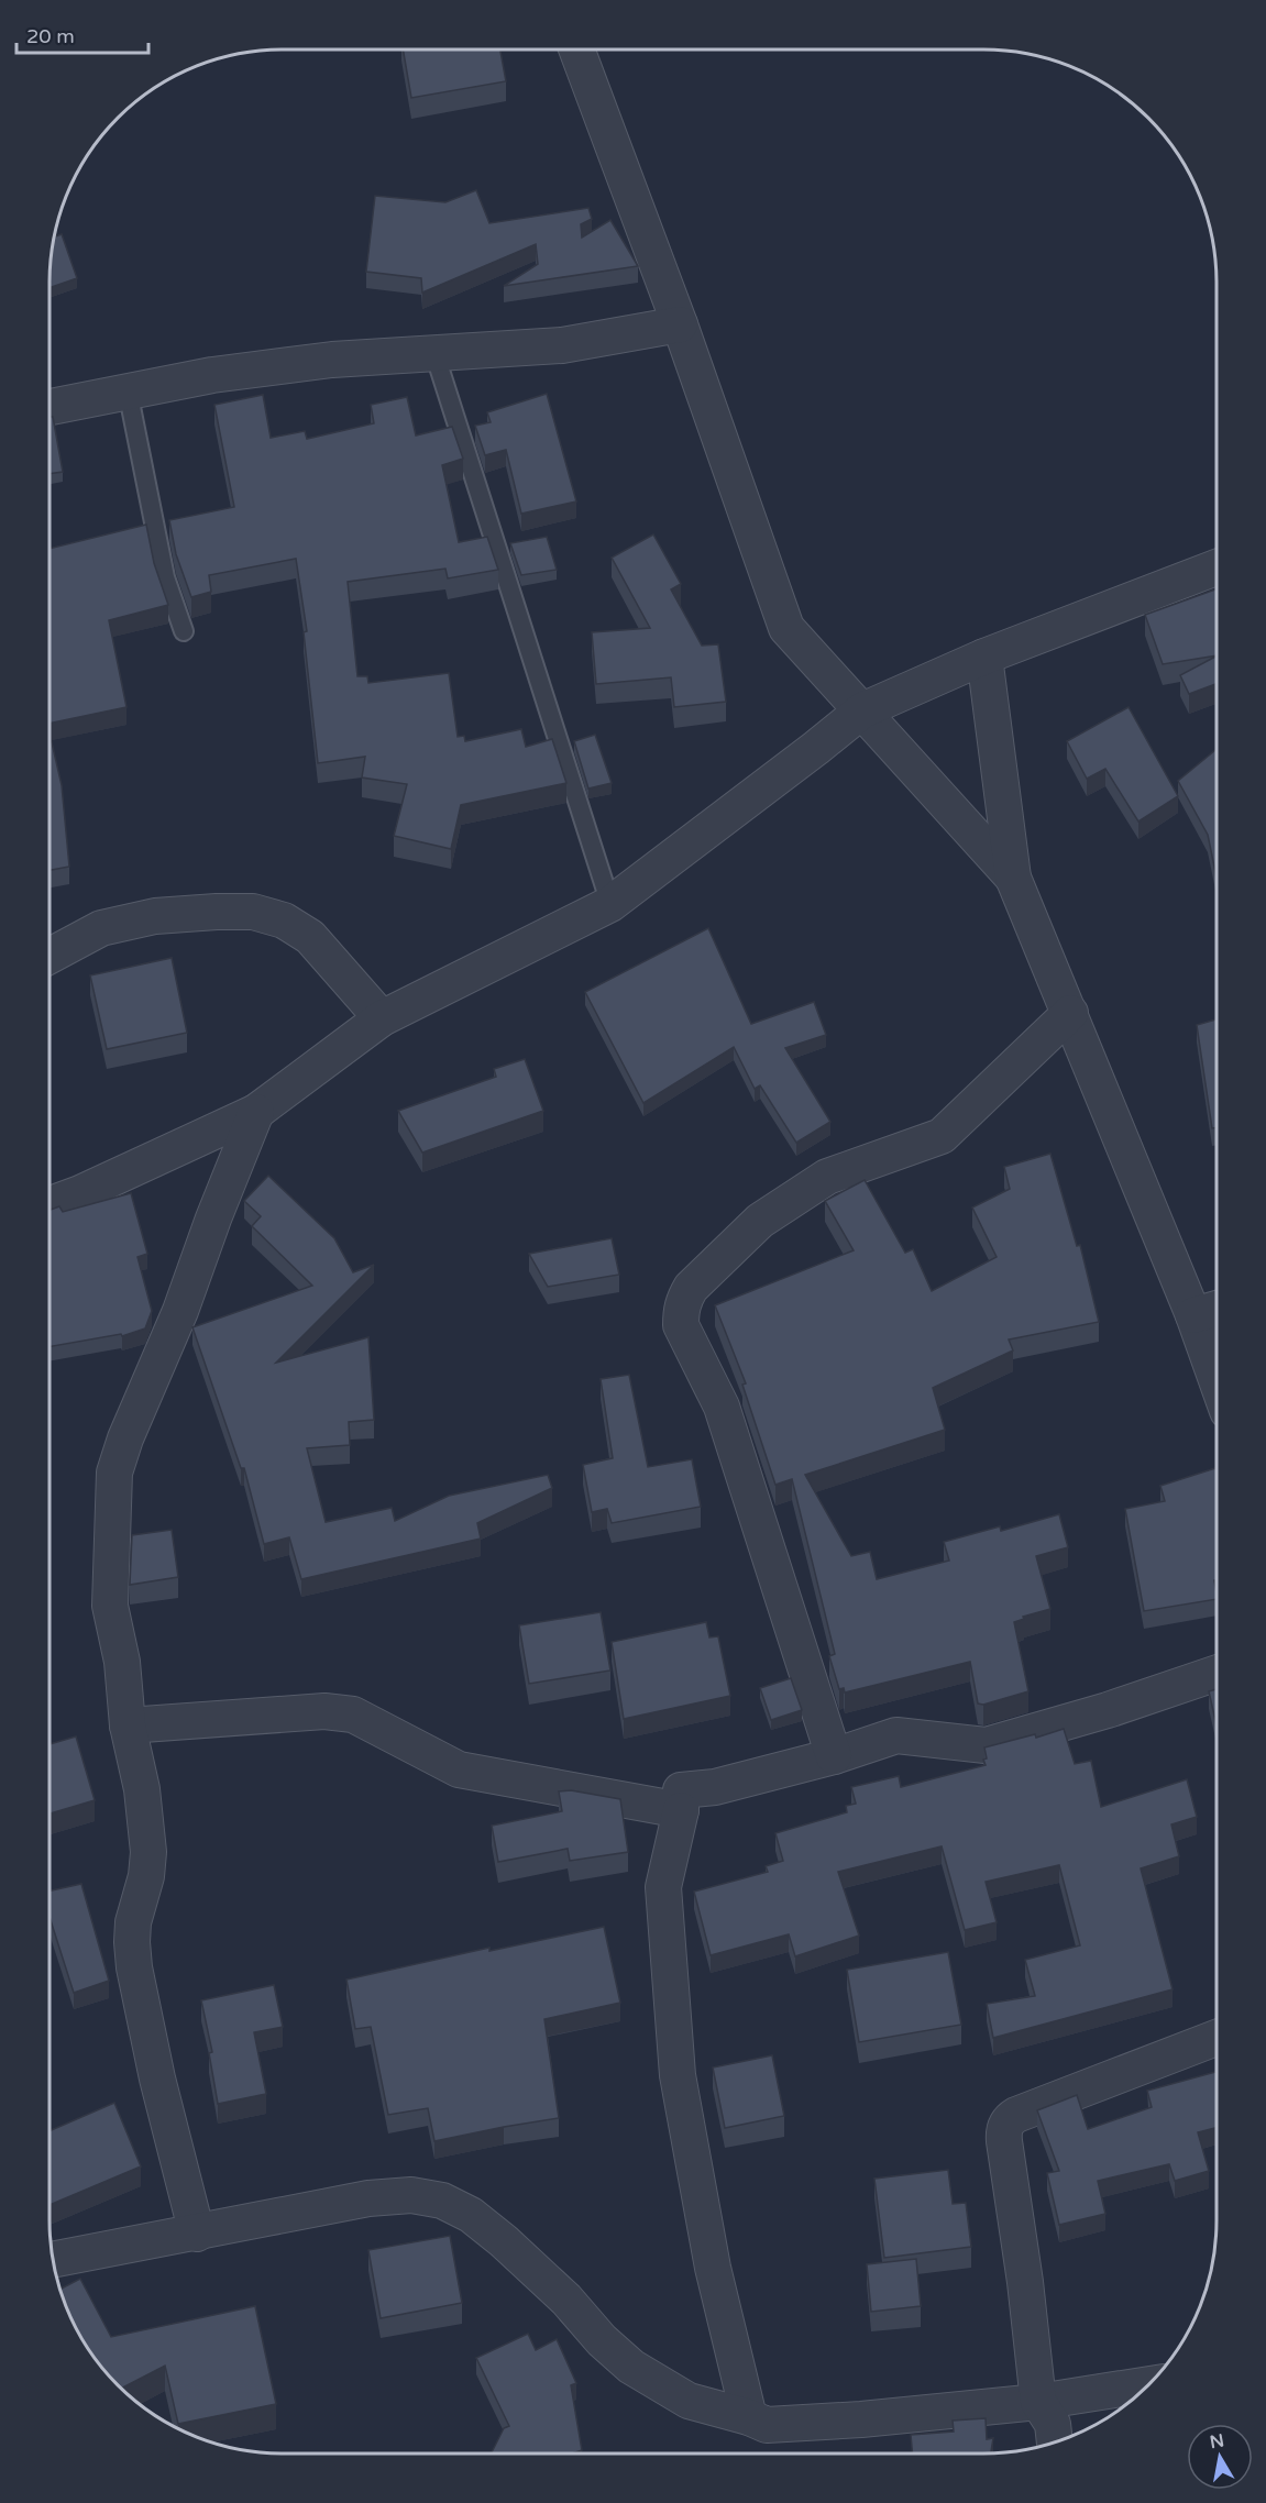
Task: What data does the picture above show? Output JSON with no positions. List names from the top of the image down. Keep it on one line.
{"scale_bar":"20 m","north":"top"}
